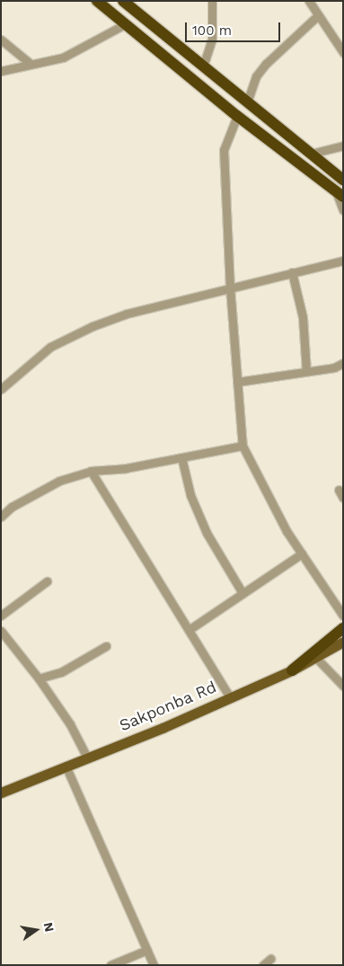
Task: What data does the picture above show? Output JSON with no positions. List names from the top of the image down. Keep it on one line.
{"streets":{"main road":["Sakponba Rd"]},"scale_bar":"100 m","north":"right"}
